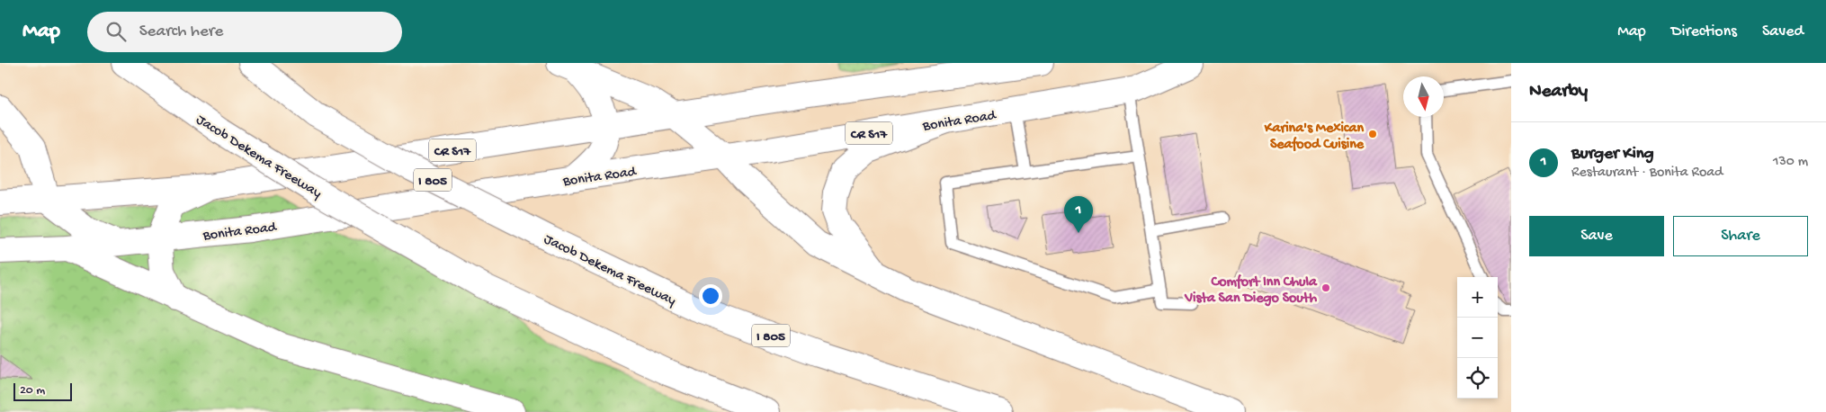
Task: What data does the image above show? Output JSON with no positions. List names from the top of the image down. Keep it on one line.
{"streets":{"main road":["Bonita Road","CR S17","Jacob Dekema Freeway","I 805"]},"places":["Karina's Mexican Seafood Cuisine","Comfort Inn Chula Vista San Diego South"],"scale_bar":"20 m","north":"bottom","page":{"header":"Map","search":"Search here","nav":["Map","Directions","Saved"],"heading":"Nearby","list":[{"mark":"1","name":"Burger King","note":"Restaurant · Bonita Road","value":"130 m"}],"pins":"1","buttons":["Save","Share"],"map_buttons":["+","−"],"scale":"20 m"}}
